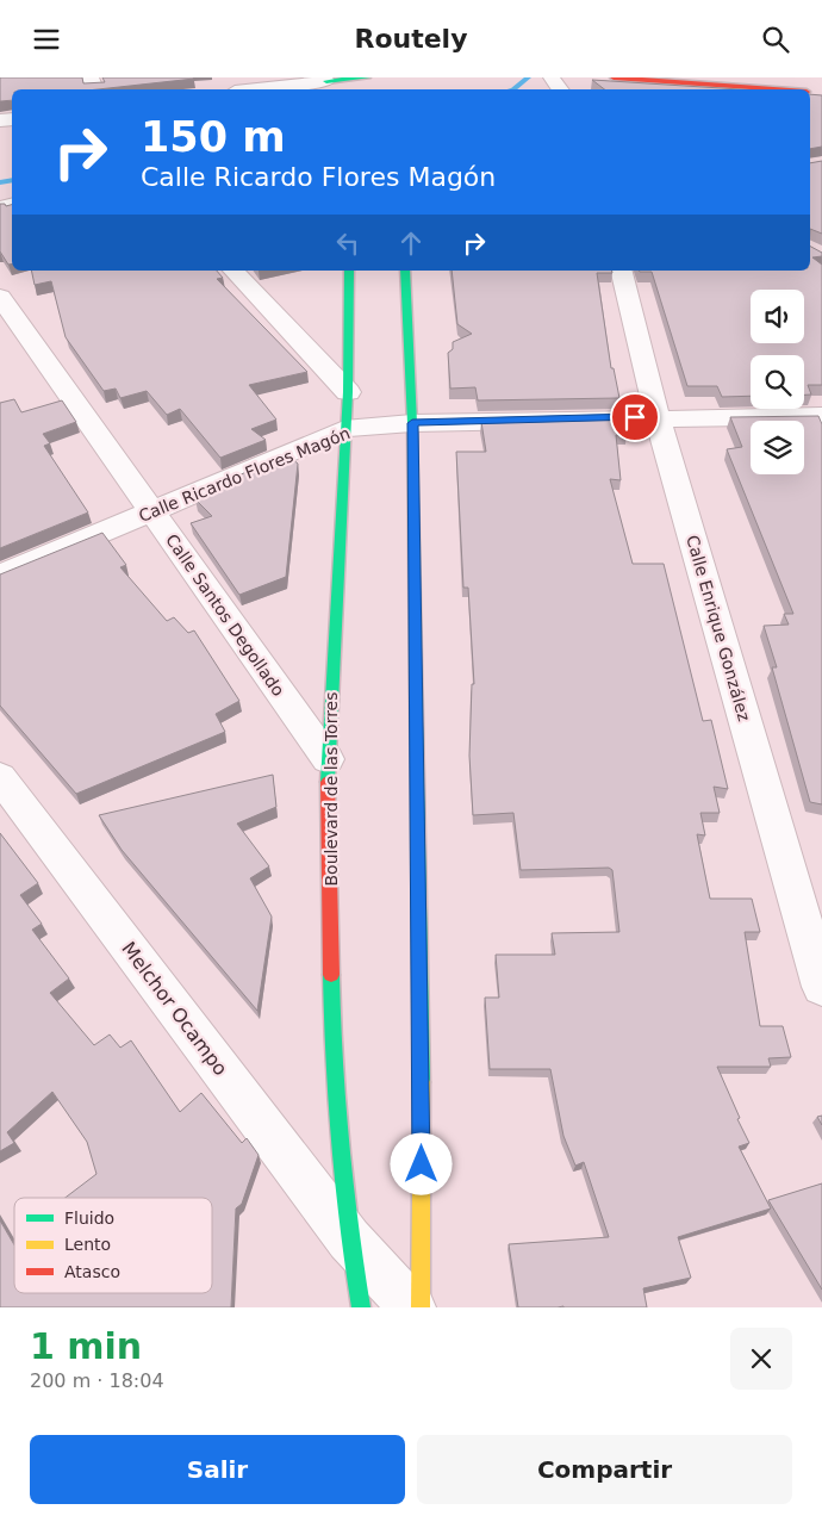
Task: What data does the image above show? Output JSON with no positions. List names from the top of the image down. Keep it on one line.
{"streets":{"street":["Calle Ricardo Flores Magón","Calle Santos Degollado","Calle Enrique González","Boulevard de las Torres","Melchor Ocampo"]},"crossings":[["Calle Ricardo Flores Magón","Calle Santos Degollado"],["Calle Ricardo Flores Magón","Calle Enrique González"],["Calle Ricardo Flores Magón","Boulevard de las Torres"],["Calle Santos Degollado","Boulevard de las Torres"],["Boulevard de las Torres","Melchor Ocampo"]],"legend":["Fluido","Lento","Atasco"],"page":{"header":"Routely","turn":["150 m","Calle Ricardo Flores Magón"],"heading":["1 min","200 m · 18:04"],"buttons":["Salir","Compartir"]}}
